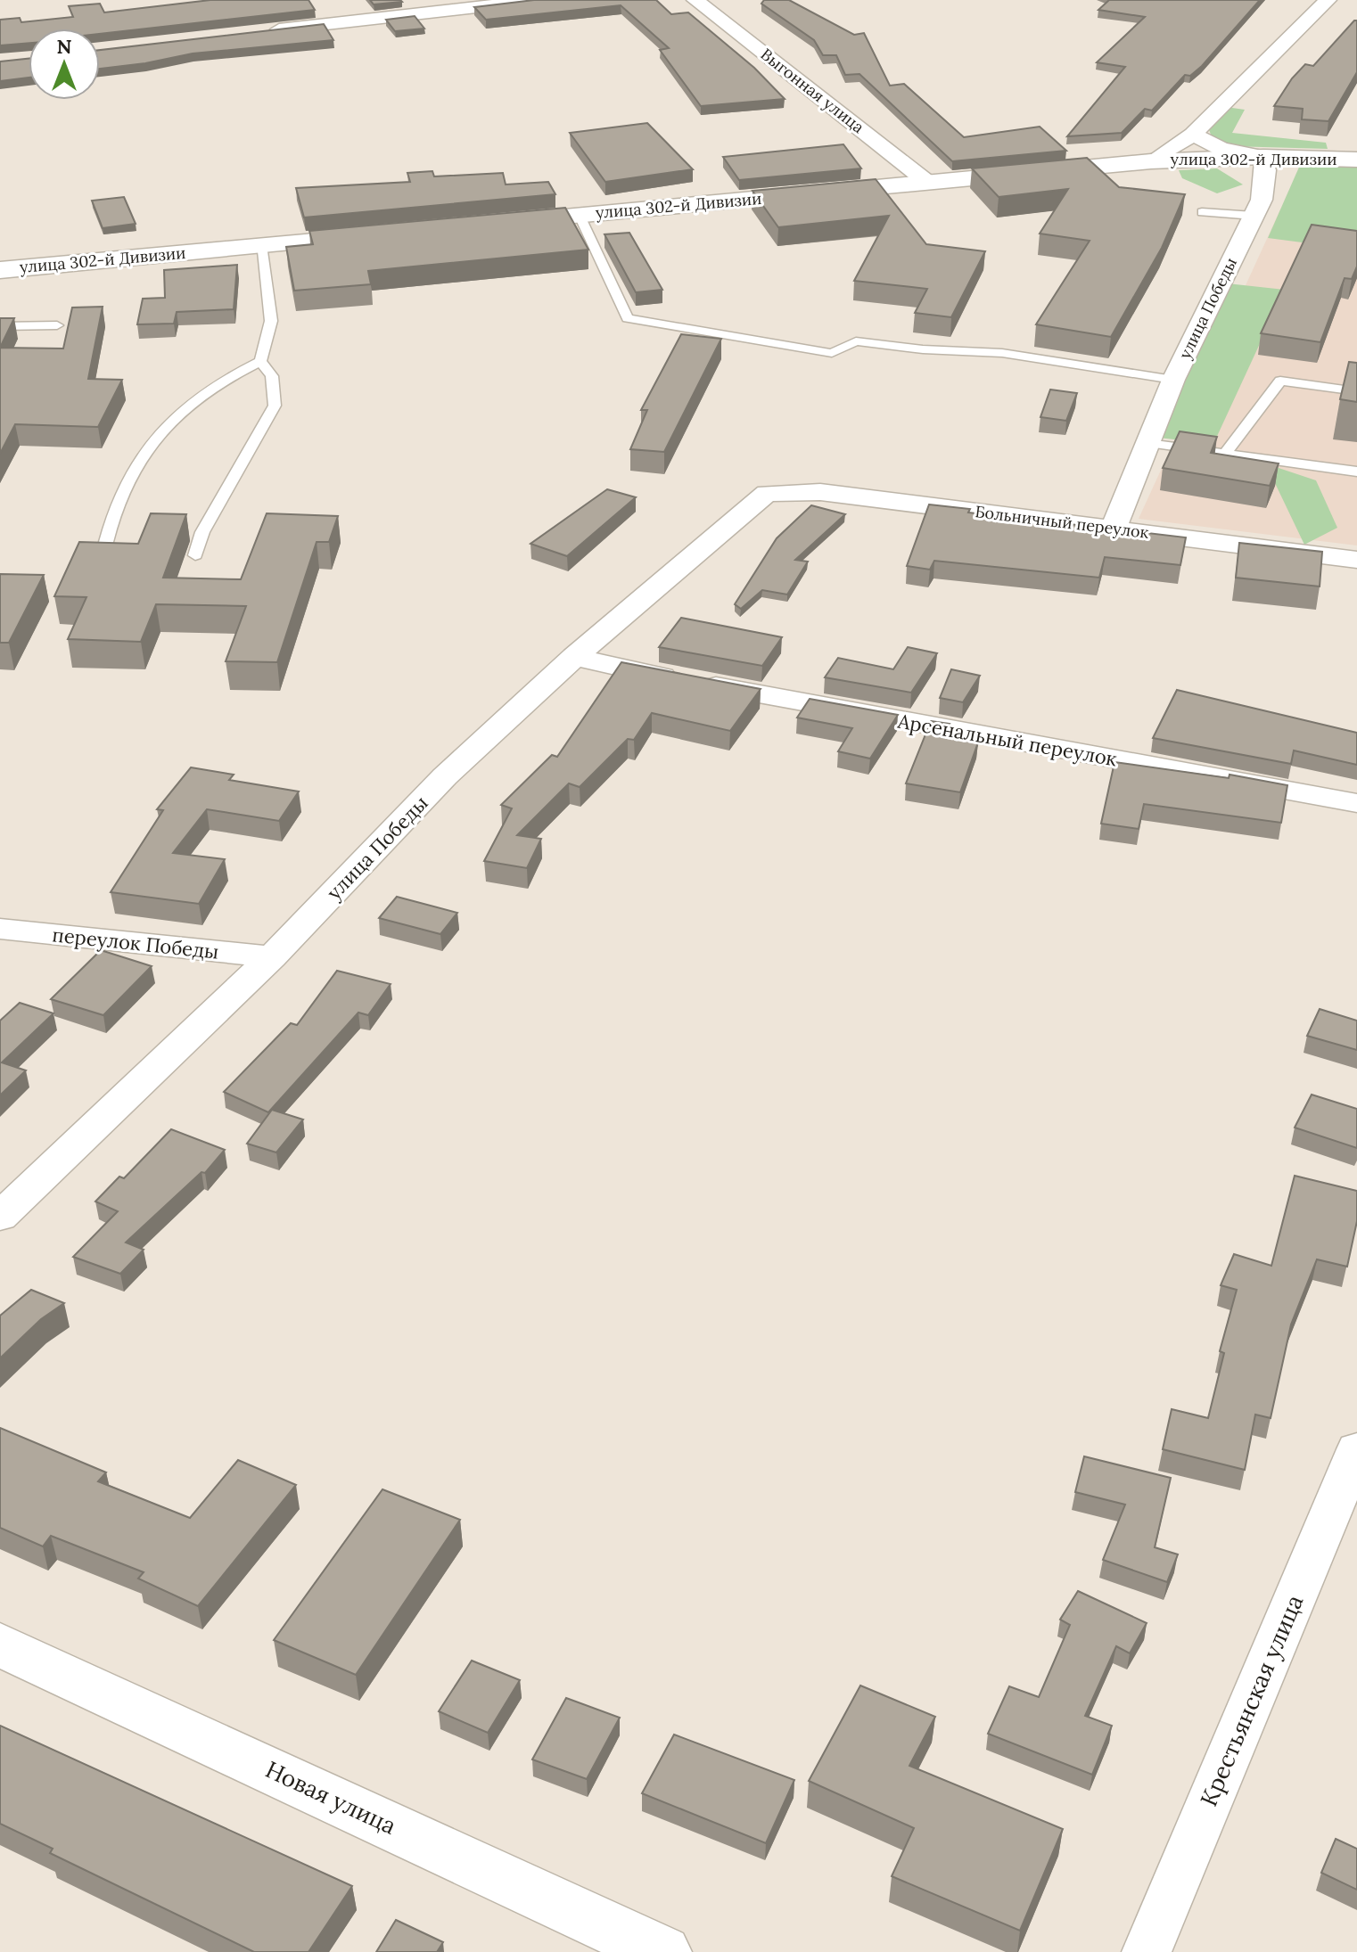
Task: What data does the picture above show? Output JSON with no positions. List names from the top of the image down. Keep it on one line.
{"streets":{"main road":["улица 302-й Дивизии","Новая улица"],"street":["Выгонная улица","улица Победы","Больничный переулок","Арсенальный переулок","переулок Победы","Крестьянская улица"]},"crossings":[["Выгонная улица","улица 302-й Дивизии"],["улица 302-й Дивизии","улица Победы"],["улица Победы","Больничный переулок"],["улица Победы","Арсенальный переулок"],["улица Победы","переулок Победы"]],"north":"top"}
